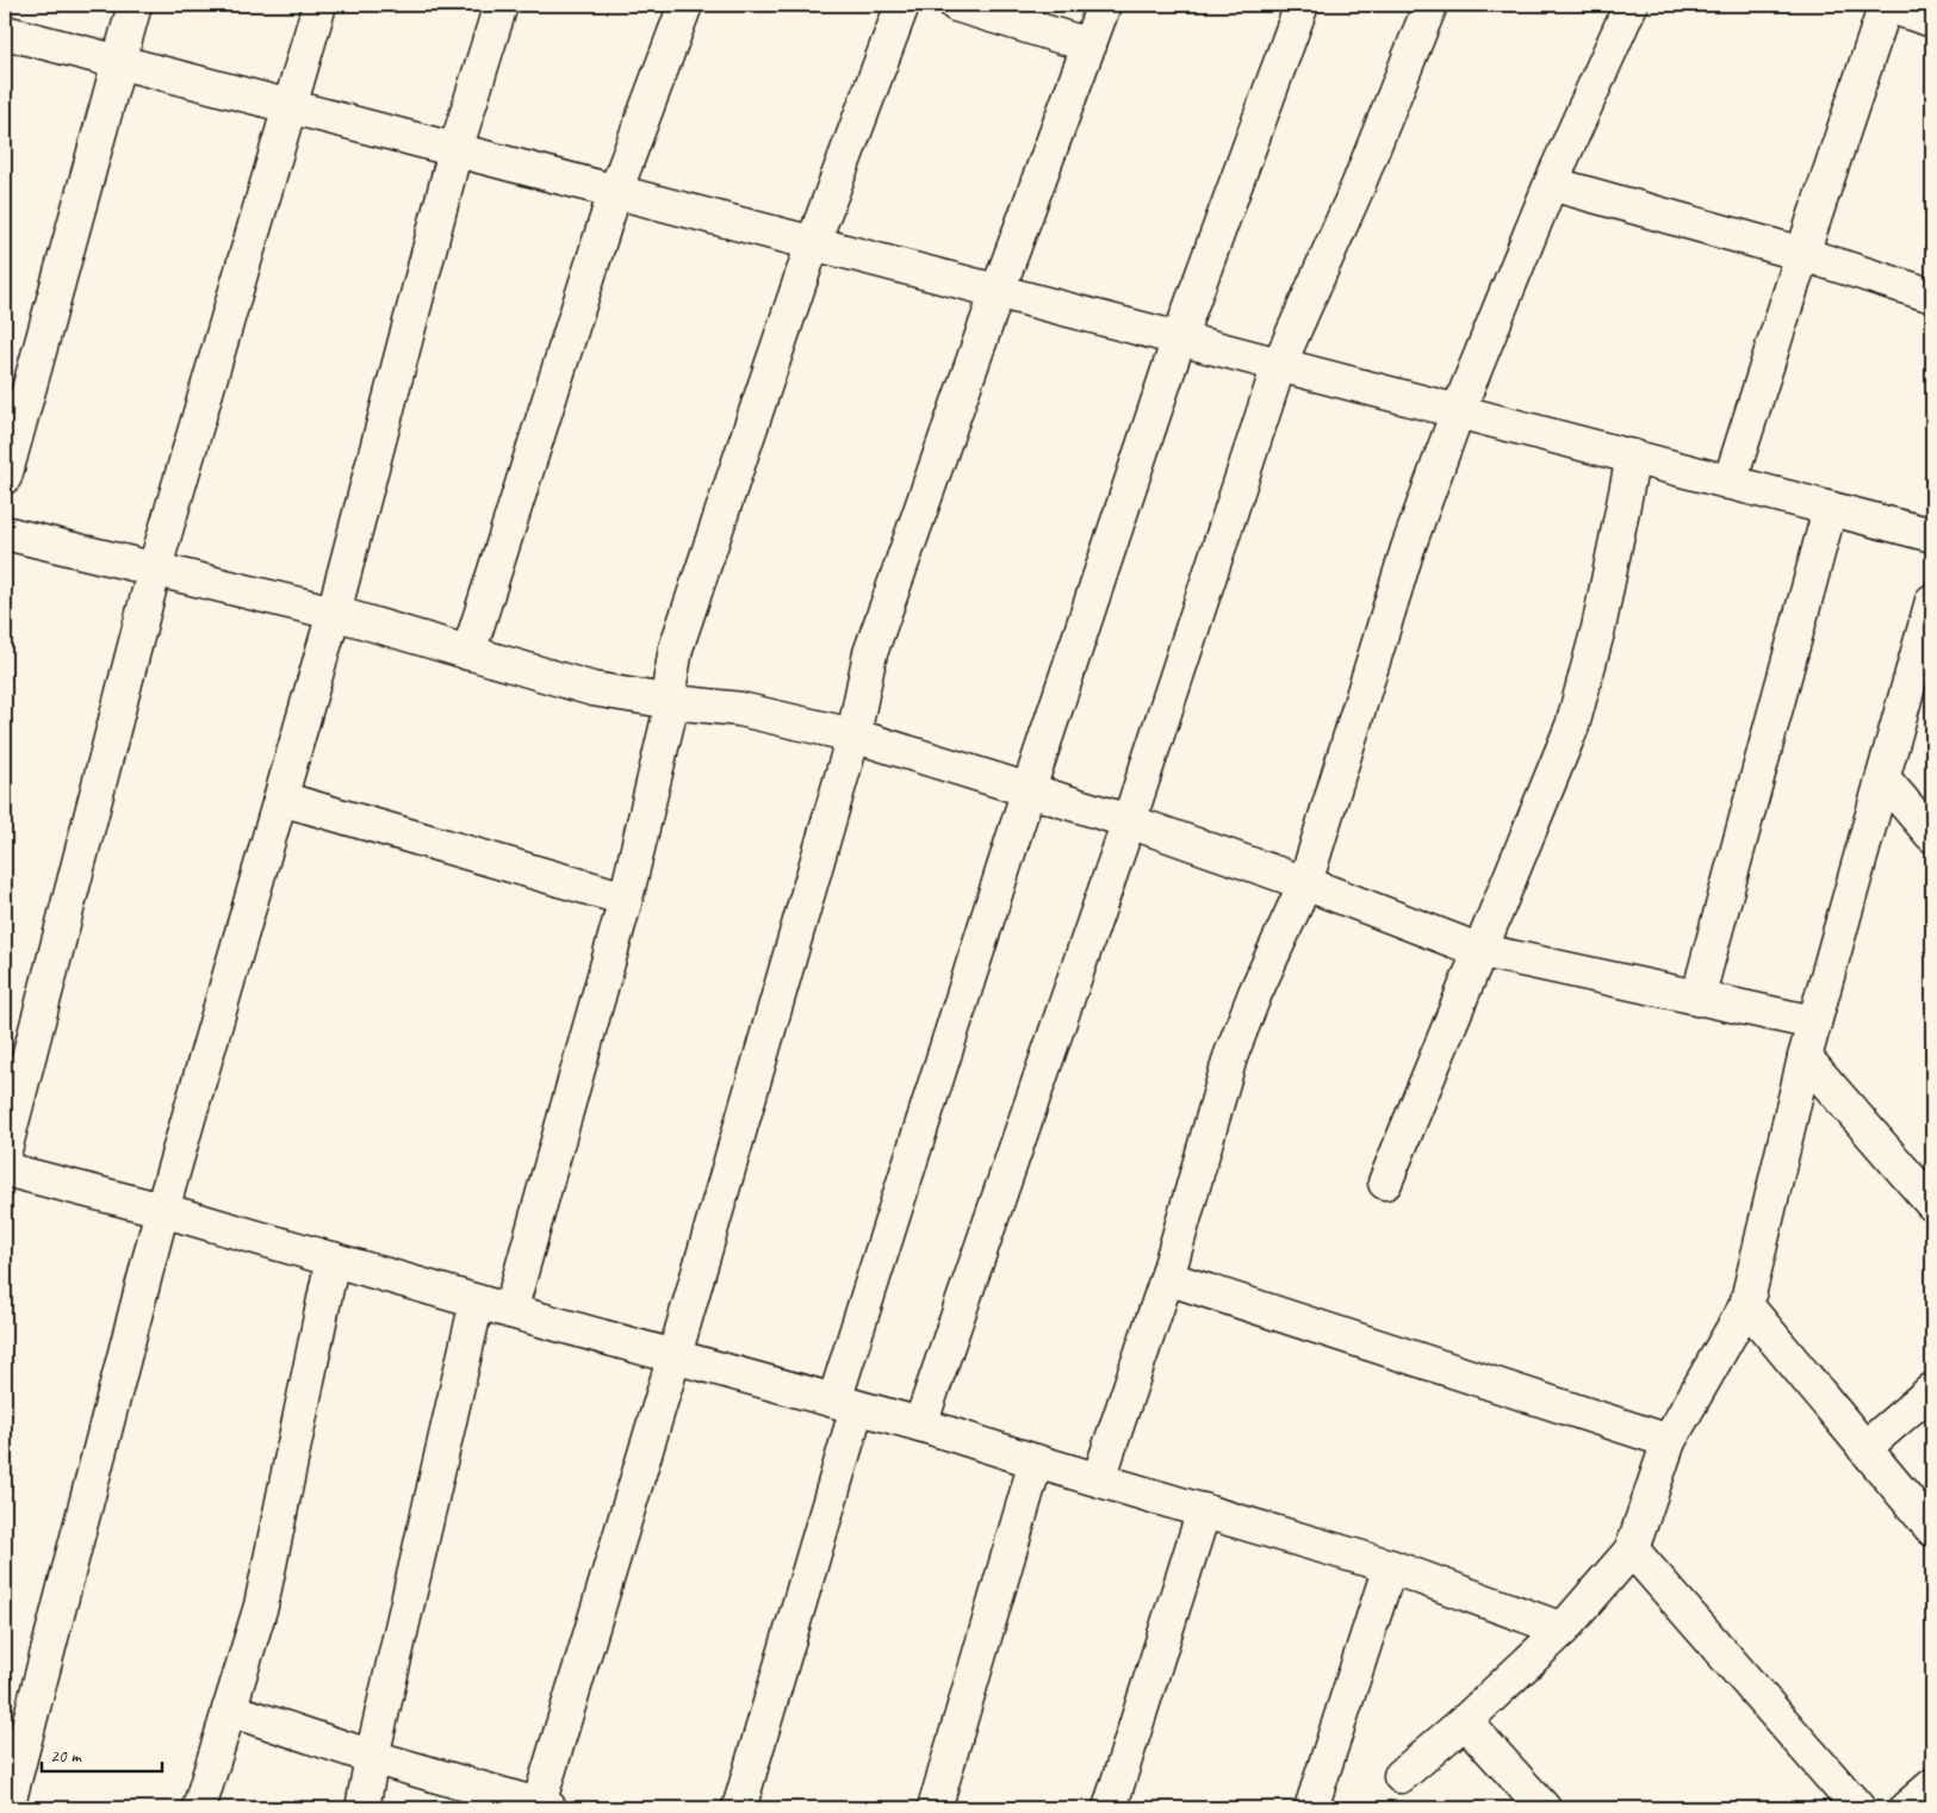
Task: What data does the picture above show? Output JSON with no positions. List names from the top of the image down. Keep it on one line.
{"scale_bar":"20 m"}
